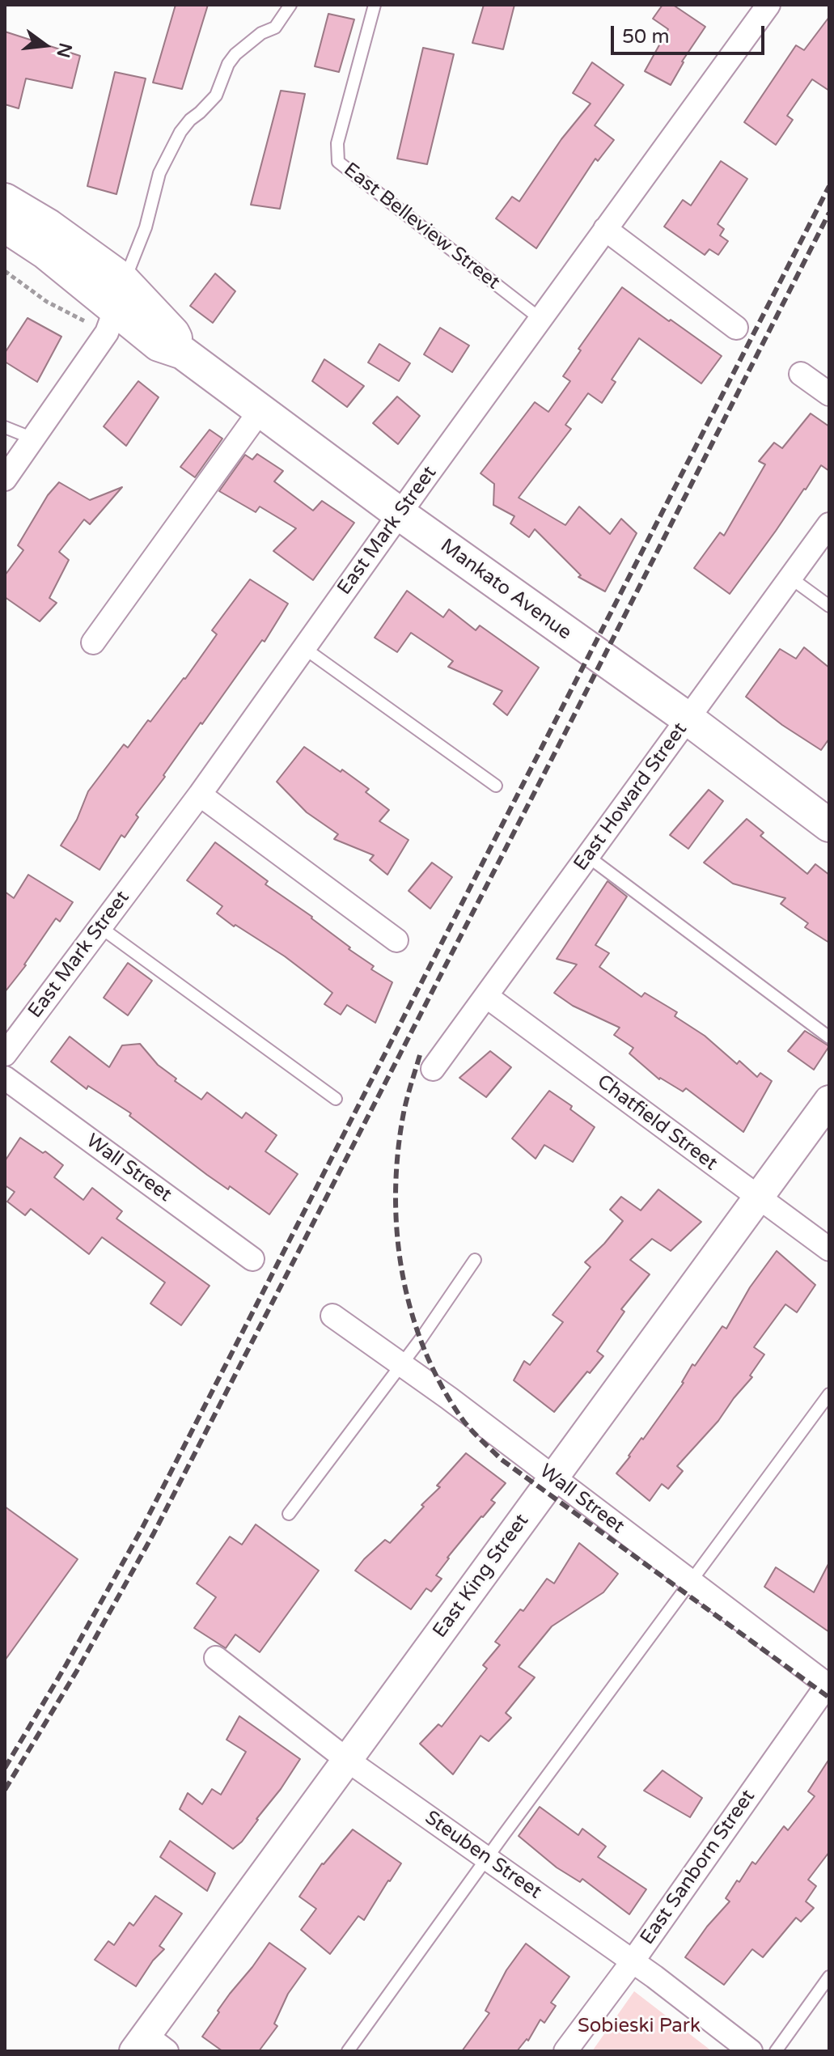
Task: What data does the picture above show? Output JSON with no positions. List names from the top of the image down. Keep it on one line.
{"streets":{"main road":["Mankato Avenue"],"street":["East Mark Street","East Howard Street","Chatfield Street","Wall Street","East King Street","Steuben Street","East Sanborn Street"],"lane":["East Belleview Street"]},"crossings":[["East Belleview Street","East Mark Street"],["East Mark Street","Mankato Avenue"],["Mankato Avenue","East Howard Street"],["East Howard Street","Chatfield Street"],["Chatfield Street","East King Street"],["Wall Street","East King Street"],["Wall Street","East Sanborn Street"],["East King Street","Steuben Street"],["Steuben Street","East Sanborn Street"]],"parks":["Sobieski Park"],"scale_bar":"50 m","north":"right"}
